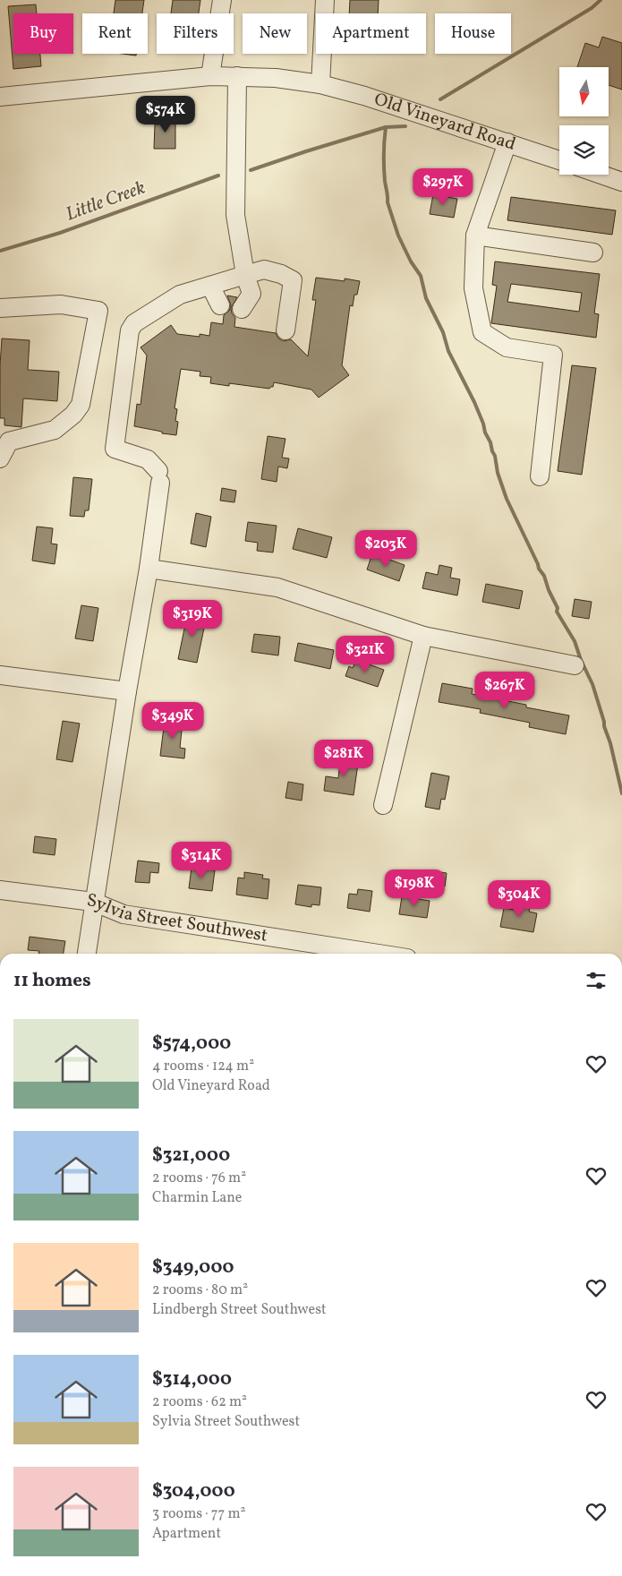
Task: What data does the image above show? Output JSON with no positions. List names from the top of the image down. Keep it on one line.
{"streets":{"street":["Old Vineyard Road","Sylvia Street Southwest"]},"water":["Little Creek"],"north":"bottom","page":{"chip":["Buy","Rent","Filters","New","Apartment","House"],"price":["$574K","$297K","$203K","$319K","$321K","$267K","$349K","$281K","$314K","$198K","$304K"],"heading":"11 homes","list":[{"name":"$574,000","note":"4 rooms · 124 m² · Old Vineyard Road"},{"name":"$321,000","note":"2 rooms · 76 m² · Charmin Lane"},{"name":"$349,000","note":"2 rooms · 80 m² · Lindbergh Street Southwest"},{"name":"$314,000","note":"2 rooms · 62 m² · Sylvia Street Southwest"},{"name":"$304,000","note":"3 rooms · 77 m² · Apartment"}]}}
